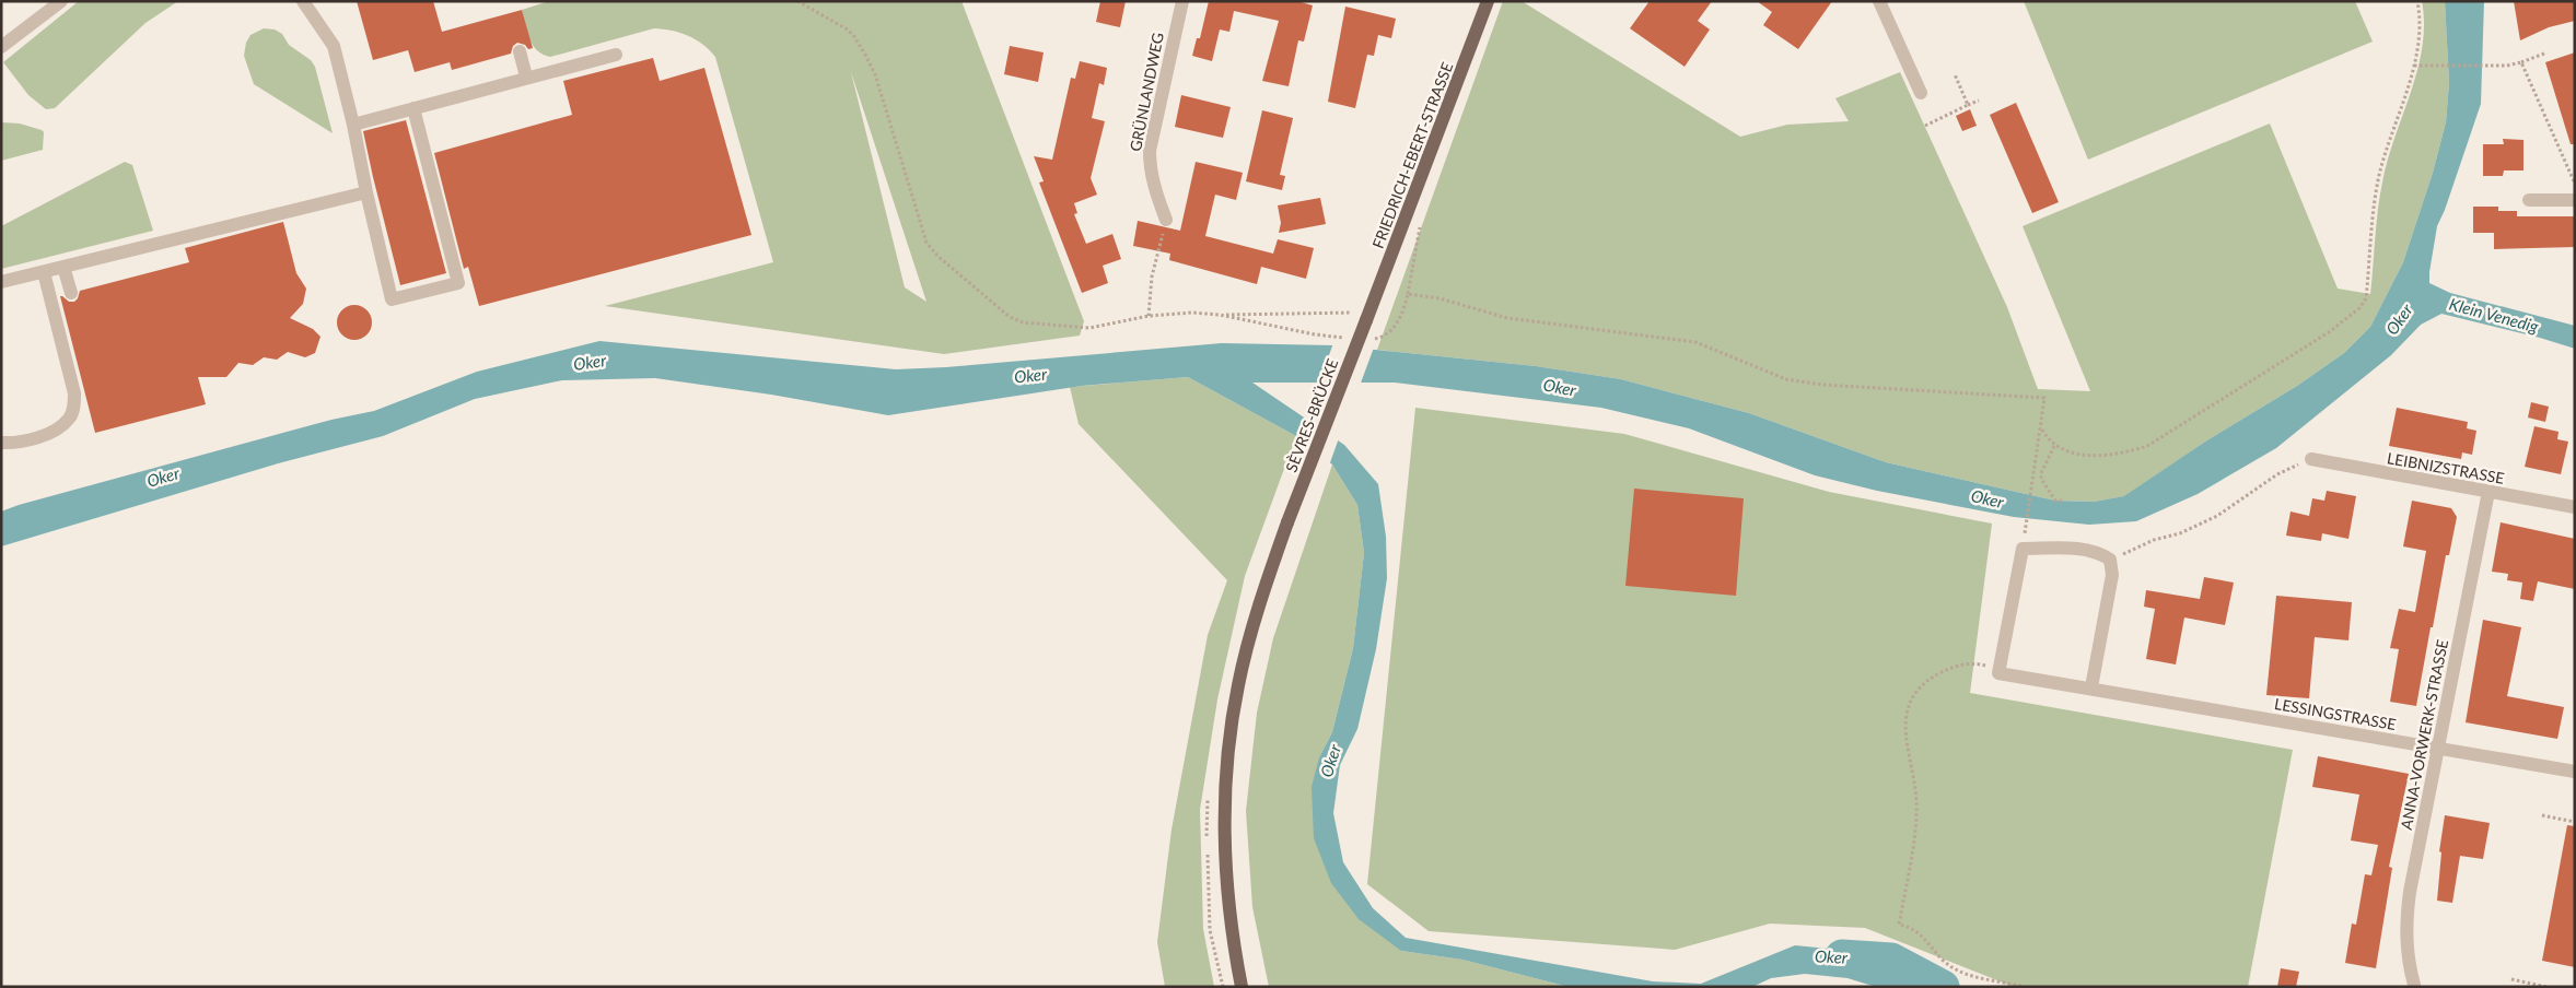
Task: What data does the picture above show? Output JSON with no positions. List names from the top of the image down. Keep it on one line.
{"streets":{"main road":["FRIEDRICH-EBERT-STRASSE","SÈVRES-BRÜCKE"],"street":["GRÜNLANDWEG","LEIBNIZSTRASSE","LESSINGSTRASSE","ANNA-VORWERK-STRASSE"]},"crossings":[["FRIEDRICH-EBERT-STRASSE","SÈVRES-BRÜCKE"],["LEIBNIZSTRASSE","ANNA-VORWERK-STRASSE"],["LESSINGSTRASSE","ANNA-VORWERK-STRASSE"]],"water":["Klein Venedig","Oker"]}
